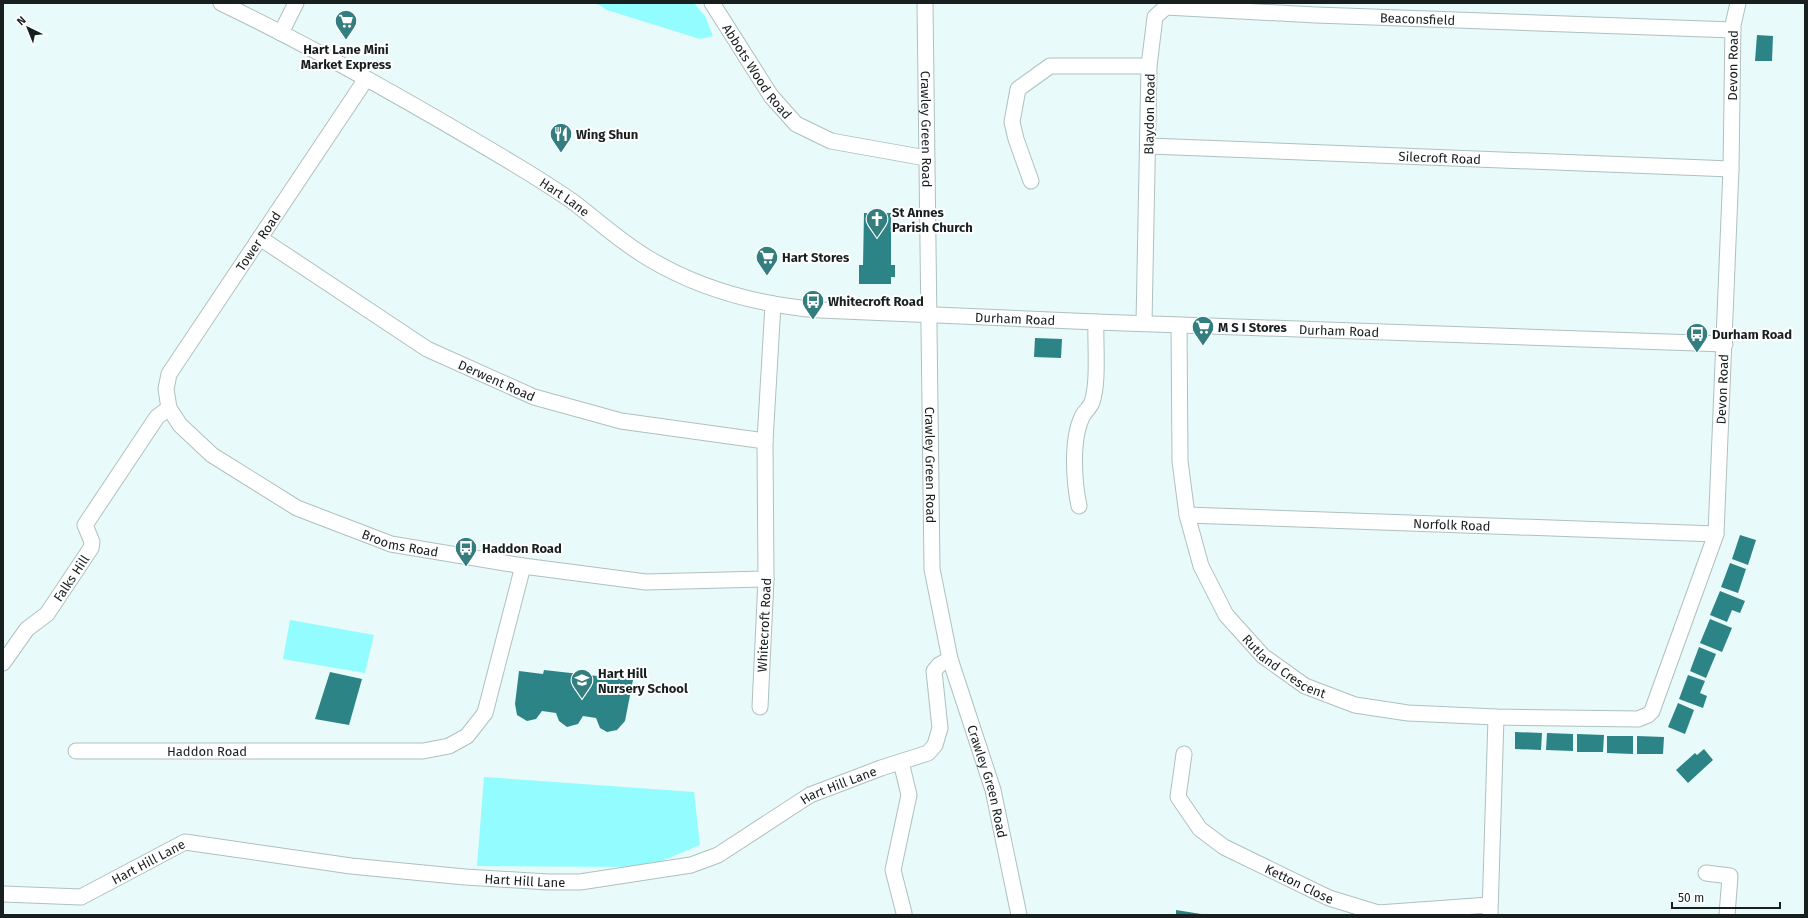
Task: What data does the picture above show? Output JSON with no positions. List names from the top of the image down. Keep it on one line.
{"streets":{"street":["Beaconsfield","Devon Road","Abbots Wood Road","Blaydon Road","Crawley Green Road","Silecroft Road","Hart Lane","Tower Road","Durham Road","Derwent Road","Norfolk Road","Brooms Road","Falks Hill","Whitecroft Road","Rutland Crescent","Haddon Road","Hart Hill Lane","Ketton Close"]},"crossings":[["Beaconsfield","Devon Road"],["Beaconsfield","Blaydon Road"],["Devon Road","Silecroft Road"],["Devon Road","Durham Road"],["Devon Road","Norfolk Road"],["Devon Road","Rutland Crescent"],["Abbots Wood Road","Crawley Green Road"],["Blaydon Road","Silecroft Road"],["Blaydon Road","Durham Road"],["Crawley Green Road","Hart Lane"],["Crawley Green Road","Durham Road"],["Crawley Green Road","Hart Hill Lane"],["Hart Lane","Tower Road"],["Hart Lane","Durham Road"],["Hart Lane","Whitecroft Road"],["Tower Road","Derwent Road"],["Tower Road","Brooms Road"],["Tower Road","Falks Hill"],["Durham Road","Rutland Crescent"],["Derwent Road","Whitecroft Road"],["Norfolk Road","Rutland Crescent"],["Brooms Road","Falks Hill"],["Brooms Road","Whitecroft Road"],["Brooms Road","Haddon Road"],["Rutland Crescent","Ketton Close"]],"places":{"supermarket":["Hart Lane Mini Market Express","Hart Stores","M S I Stores"],"restaurant":["Wing Shun"],"church":["St Annes Parish Church"],"bus stop":["Whitecroft Road","Durham Road","Haddon Road"],"school or university":["Hart Hill Nursery School"]},"scale_bar":"50 m","north":"top left"}
